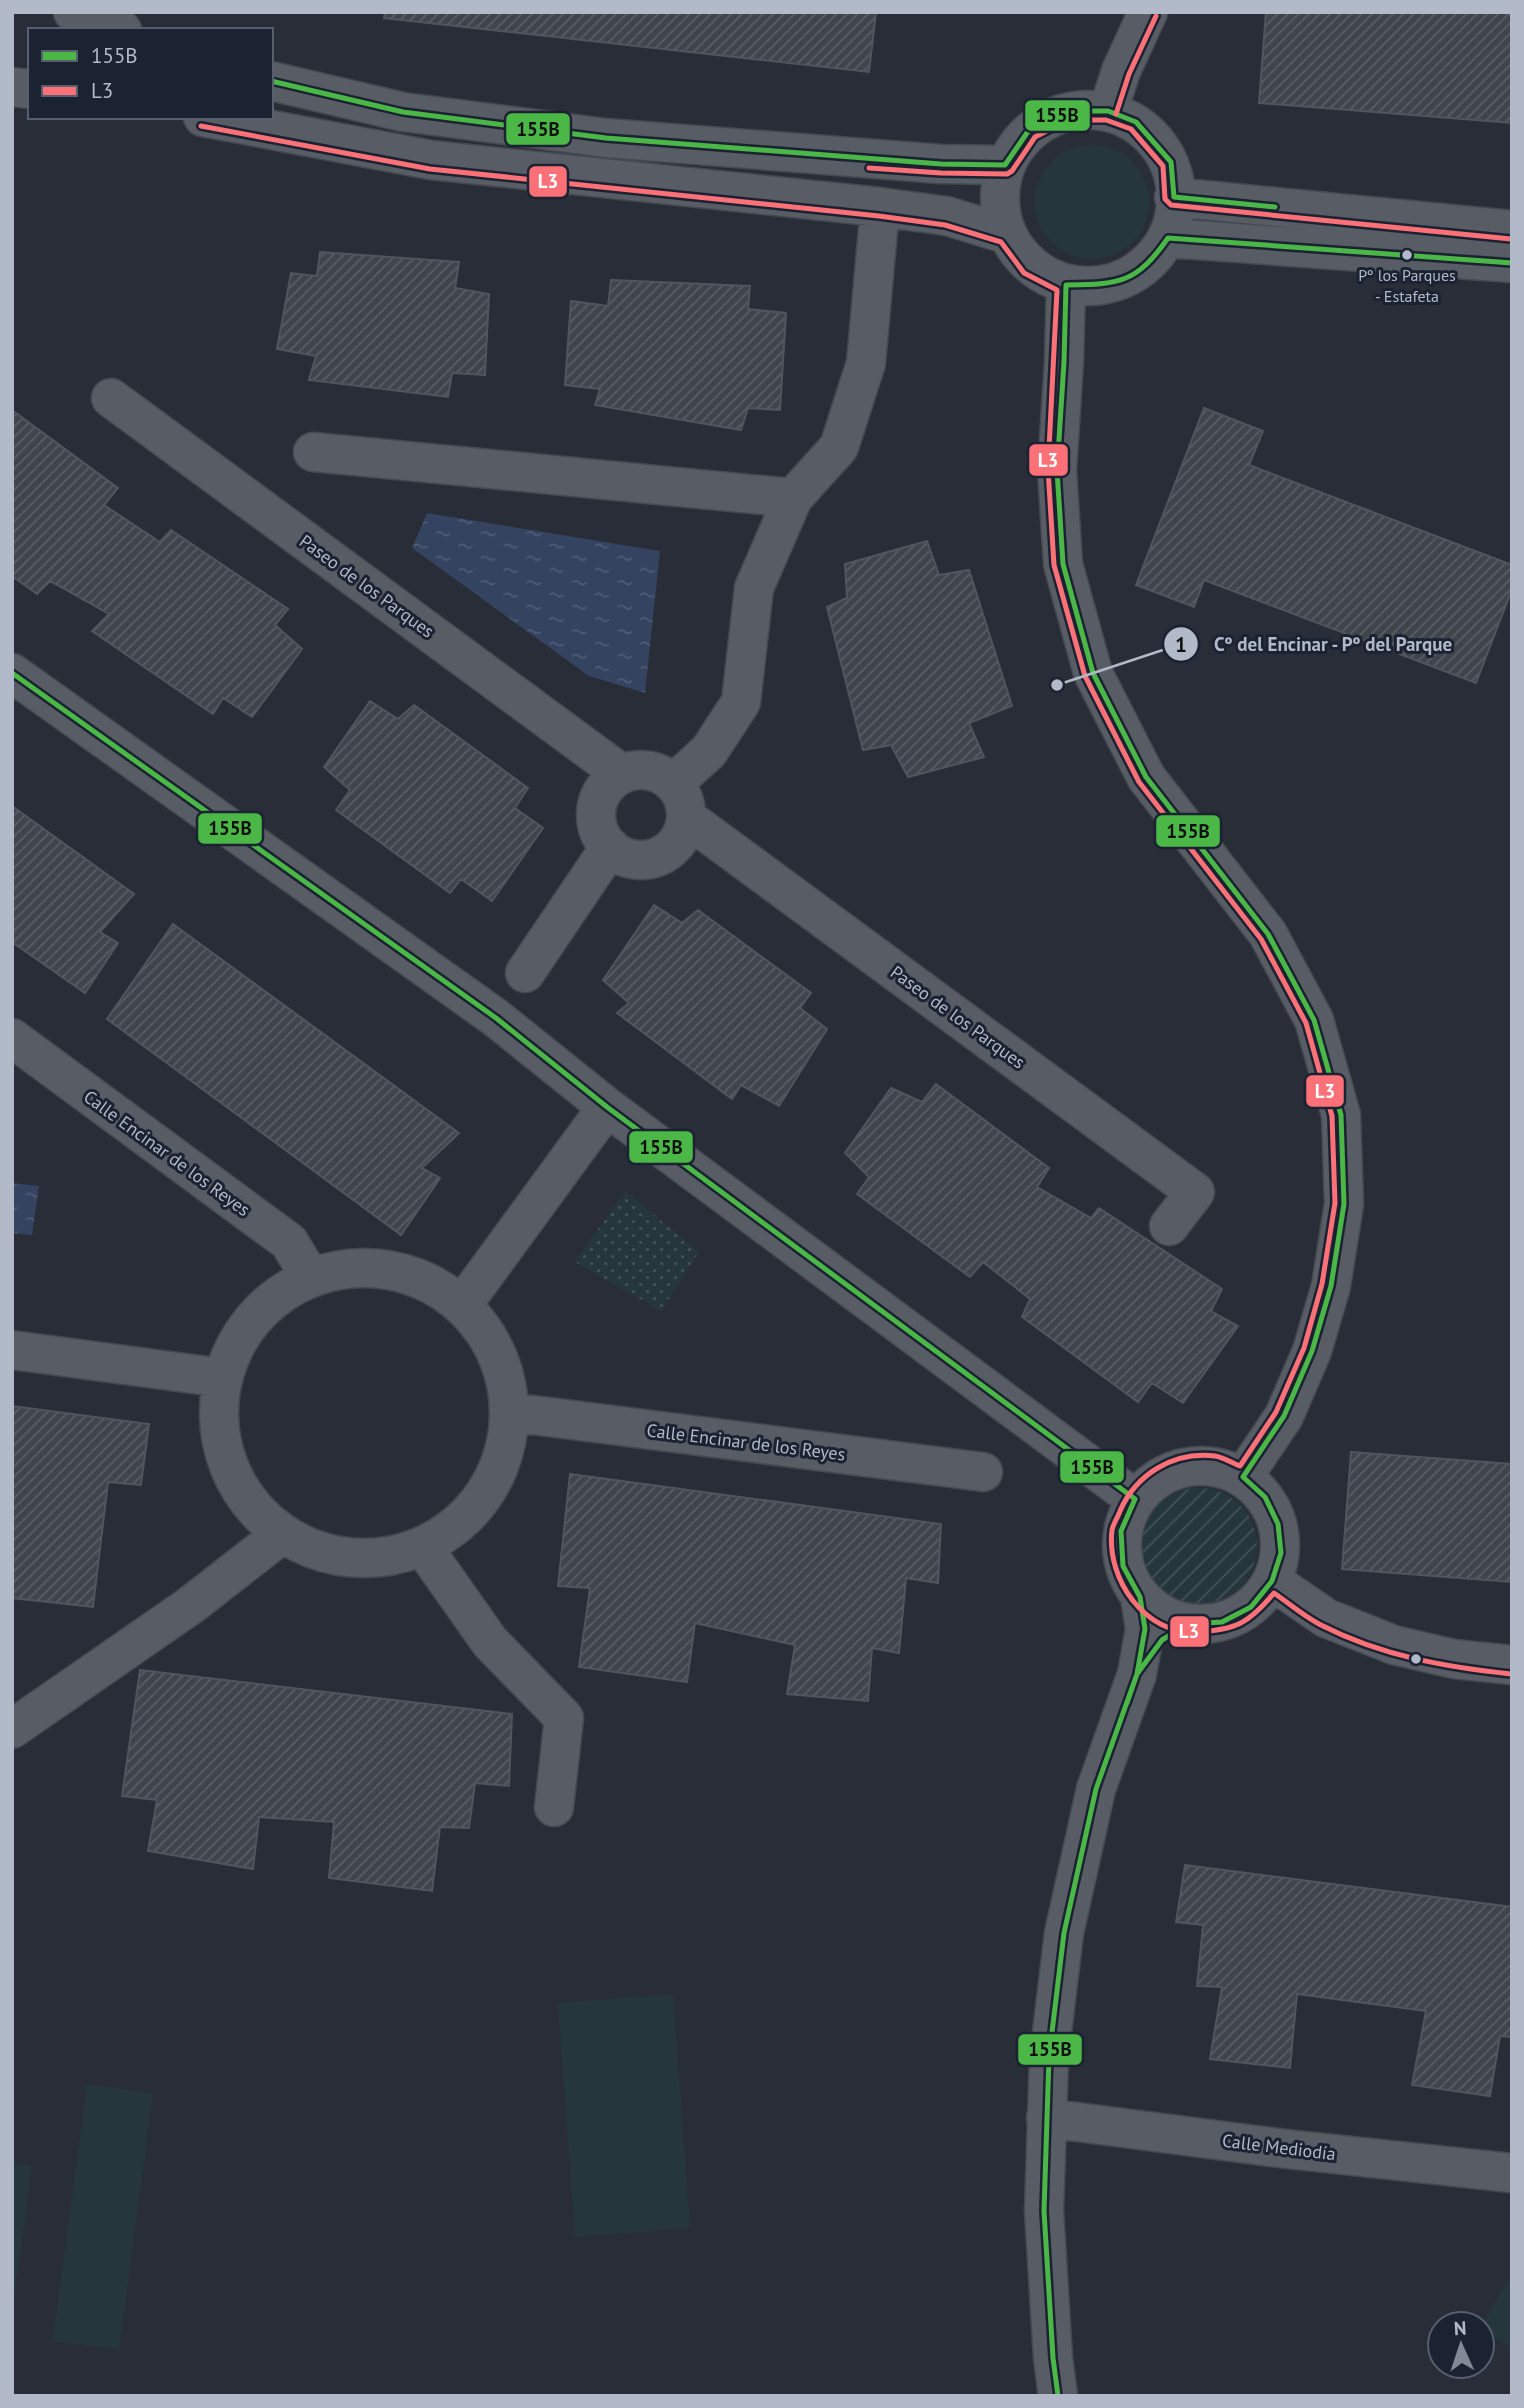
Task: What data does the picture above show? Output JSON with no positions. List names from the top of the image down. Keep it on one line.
{"streets":{"street":["Paseo de los Parques","Calle Encinar de los Reyes","Calle Mediodía"]},"places":["Pº los Parques - Estafeta","Cº del Encinar - Pº del Parque"],"lines":["transit line L3","transit line 155B"],"legend":["155B","L3"],"north":"top"}
